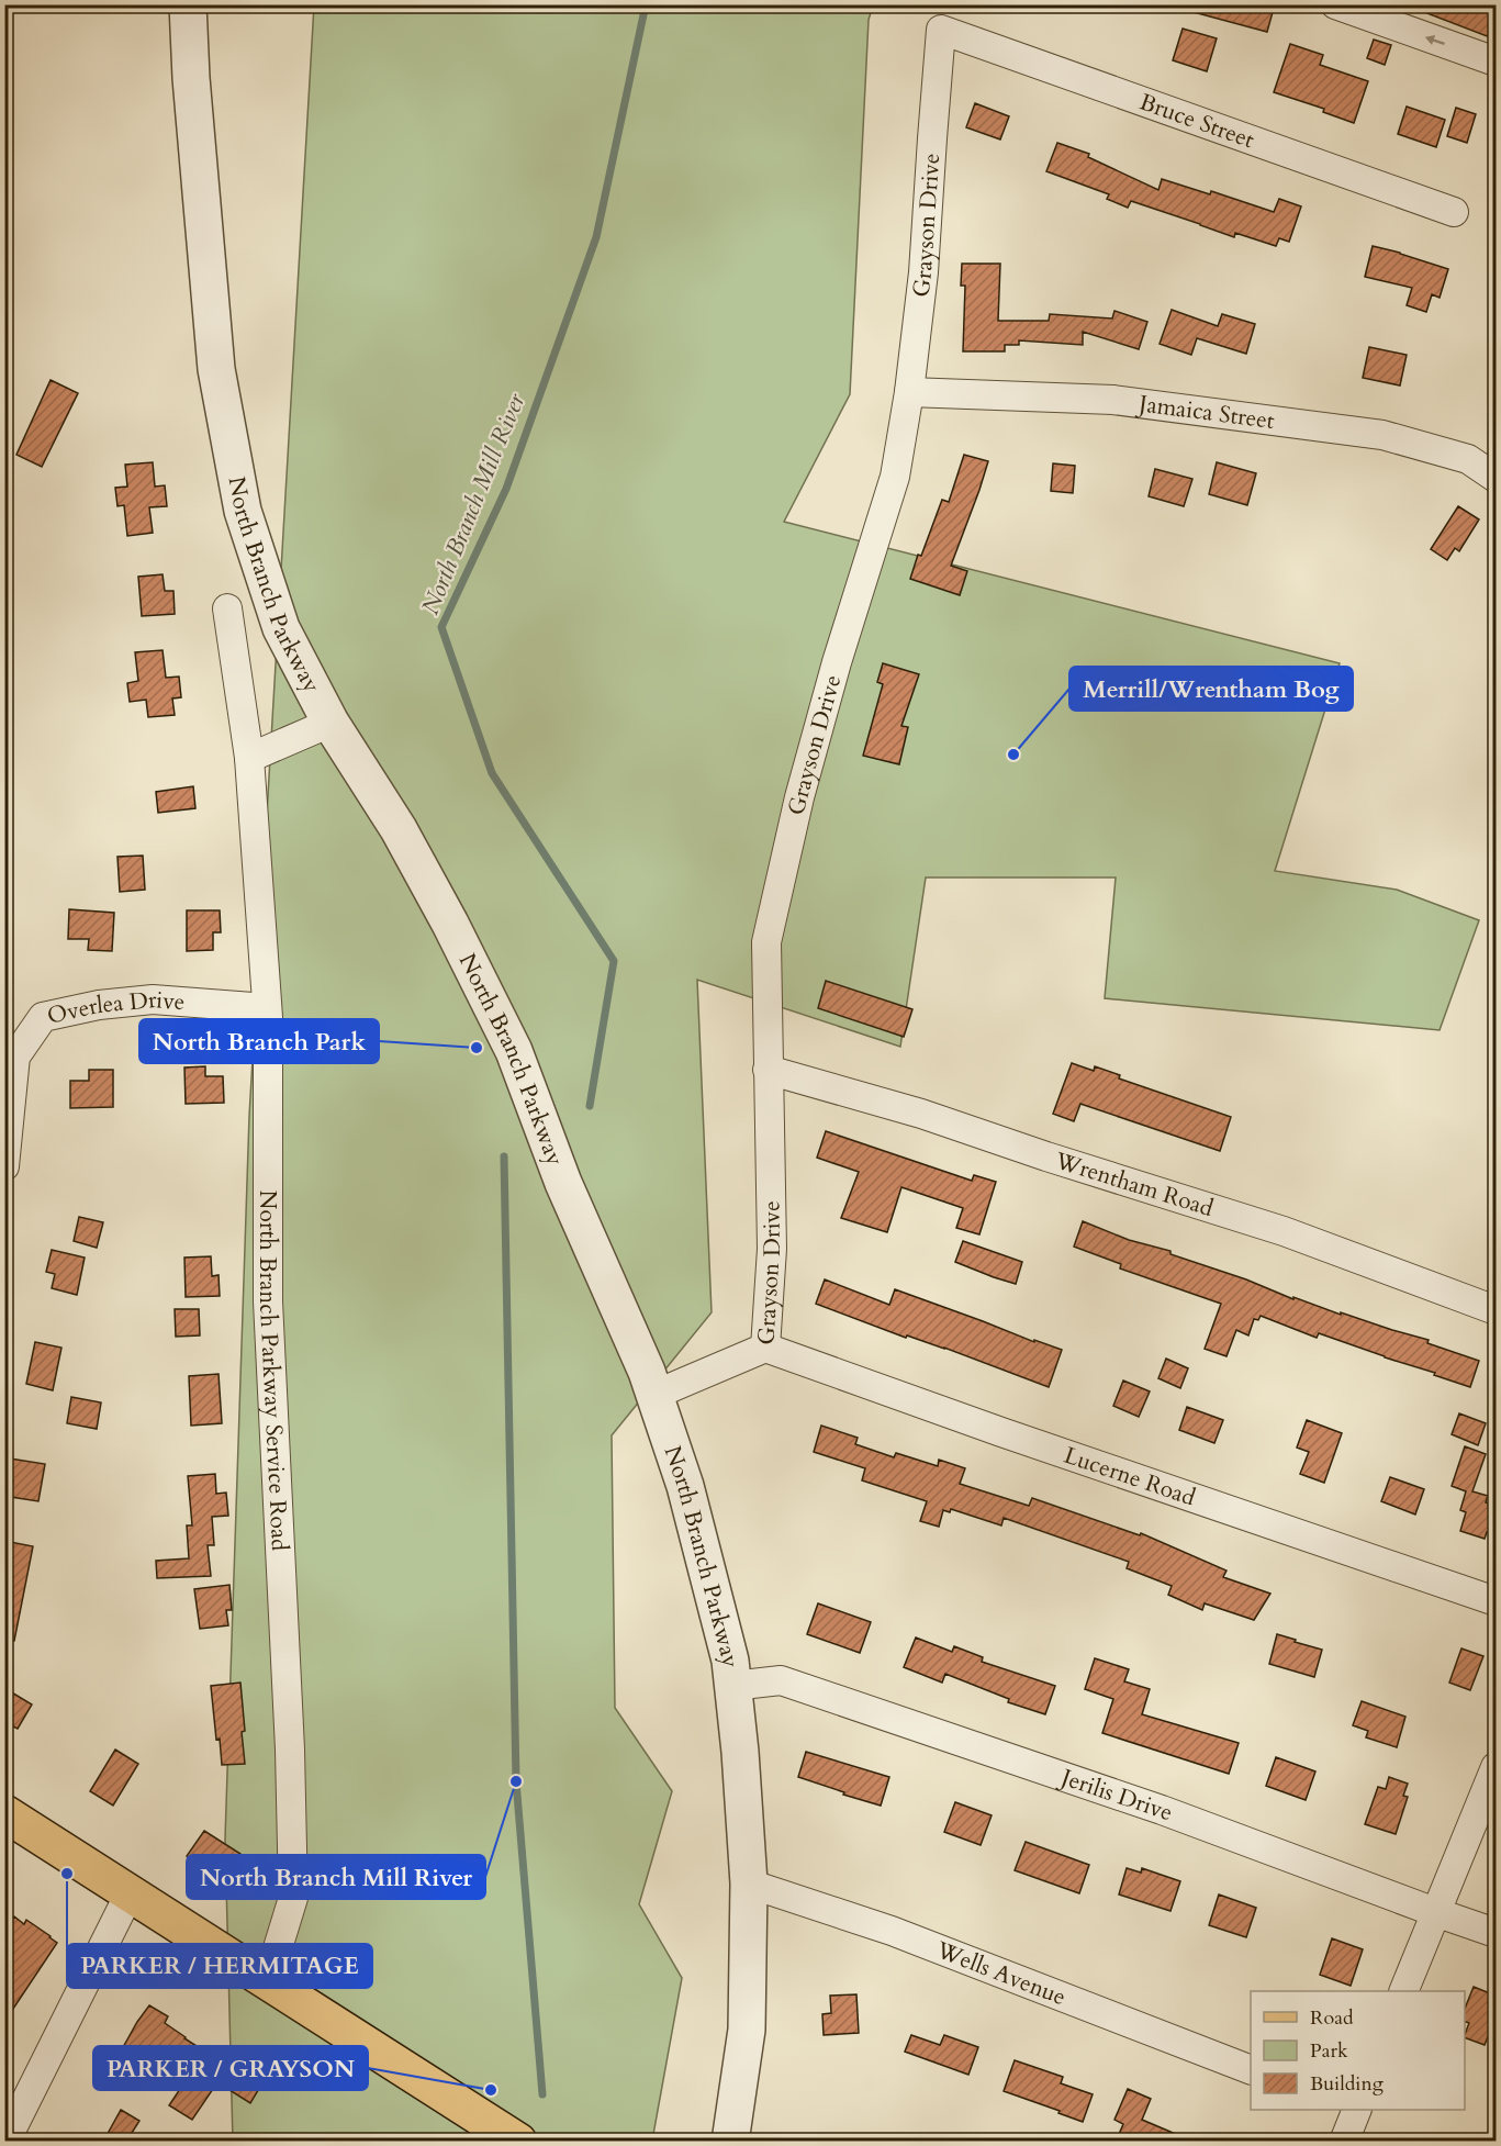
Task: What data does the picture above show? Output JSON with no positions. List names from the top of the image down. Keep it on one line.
{"streets":{"street":["Bruce Street","Grayson Drive","Jamaica Street","North Branch Parkway","Overlea Drive","Wrentham Road","North Branch Parkway Service Road","Lucerne Road","Jerilis Drive","Wells Avenue"]},"crossings":[["Bruce Street","Grayson Drive"],["Grayson Drive","Jamaica Street"],["Grayson Drive","North Branch Parkway"],["Grayson Drive","Wrentham Road"],["Grayson Drive","Lucerne Road"],["North Branch Parkway","Jerilis Drive"],["North Branch Parkway","Wells Avenue"],["Overlea Drive","North Branch Parkway Service Road"]],"water":["North Branch Mill River"],"places":["Merrill/Wrentham Bog","North Branch Park","North Branch Mill River","PARKER / HERMITAGE","PARKER / GRAYSON"],"legend":["Road","Park","Building"]}
